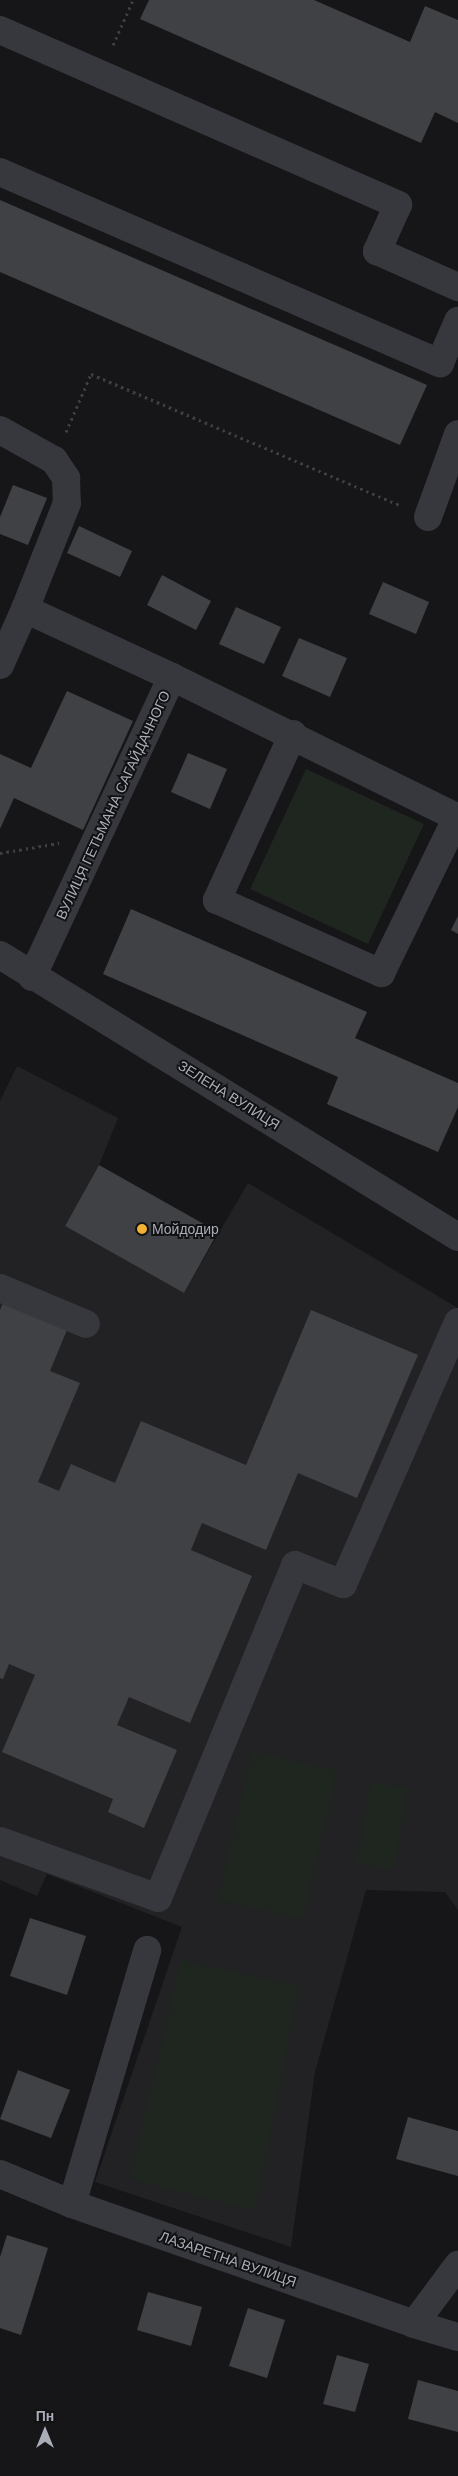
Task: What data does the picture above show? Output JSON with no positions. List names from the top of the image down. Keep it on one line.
{"streets":{"street":["ВУЛИЦЯ ГЕТЬМАНА САГАЙДАЧНОГО","ЗЕЛЕНА ВУЛИЦЯ","ЛАЗАРЕТНА ВУЛИЦЯ"]},"crossings":[["ВУЛИЦЯ ГЕТЬМАНА САГАЙДАЧНОГО","ЗЕЛЕНА ВУЛИЦЯ"]],"places":["Мойдодир"],"north":"top"}
